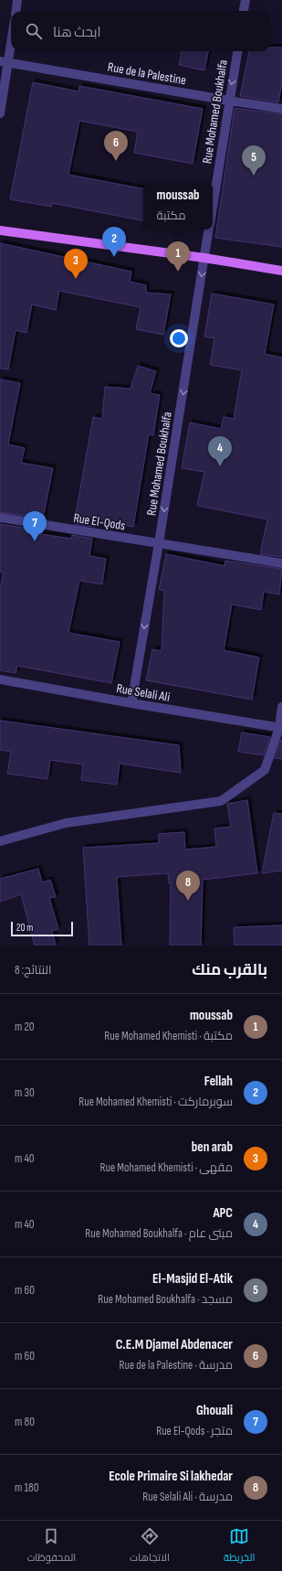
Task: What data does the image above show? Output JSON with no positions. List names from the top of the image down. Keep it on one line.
{"streets":{"street":["Rue de la Palestine","Rue Mohamed Boukhalfa","Rue El-Qods","Rue Selali Ali"]},"crossings":[["Rue de la Palestine","Rue Mohamed Boukhalfa"],["Rue Mohamed Boukhalfa","Rue El-Qods"],["Rue Mohamed Boukhalfa","Rue Selali Ali"]],"one_way":["Rue Mohamed Boukhalfa"],"scale_bar":"20 m","page":{"search":"ابحث هنا","pins":["6","5","2","1","3","4","7","8"],"popup":["moussab","مكتبة"],"scale":"20 m","heading":["بالقرب منك","النتائج: 8"],"list":[{"mark":"1","name":"moussab","note":"مكتبة · Rue Mohamed Khemisti","value":"20 m"},{"mark":"2","name":"Fellah","note":"سوبرماركت · Rue Mohamed Khemisti","value":"30 m"},{"mark":"3","name":"ben arab","note":"مقهى · Rue Mohamed Khemisti","value":"40 m"},{"mark":"4","name":"APC","note":"مبنى عام · Rue Mohamed Boukhalfa","value":"40 m"},{"mark":"5","name":"El-Masjid El-Atik","note":"مسجد · Rue Mohamed Boukhalfa","value":"60 m"},{"mark":"6","name":"C.E.M Djamel Abdenacer","note":"مدرسة · Rue de la Palestine","value":"60 m"},{"mark":"7","name":"Ghouali","note":"متجر · Rue El-Qods","value":"80 m"},{"mark":"8","name":"Ecole Primaire Si lakhedar","note":"مدرسة · Rue Selali Ali","value":"180 m"}],"nav":["الخريطة","الاتجاهات","المحفوظات"]}}
